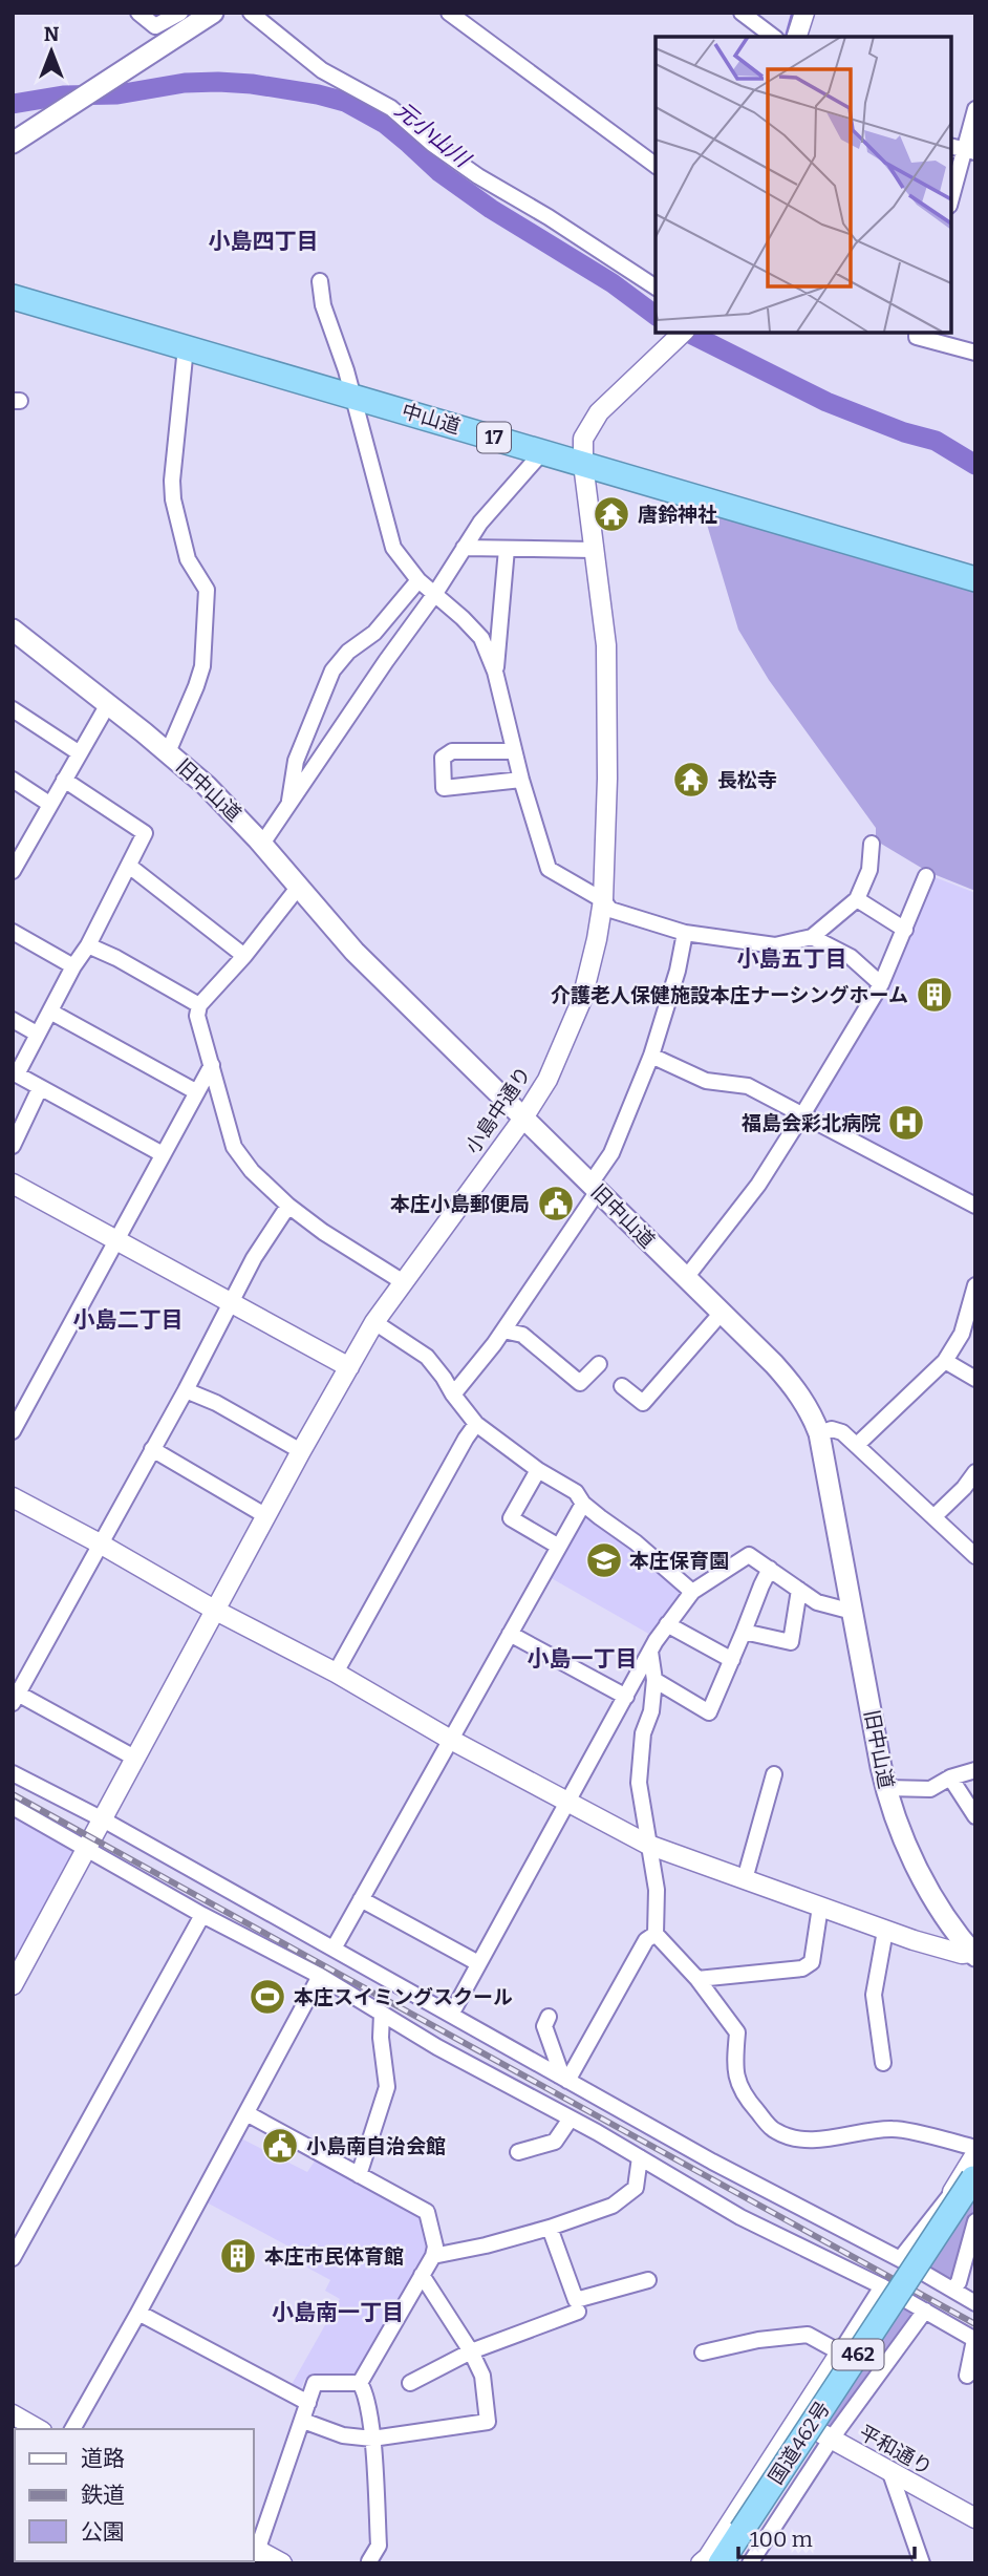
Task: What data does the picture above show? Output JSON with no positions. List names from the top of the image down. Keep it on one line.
{"streets":{"highway":["中山道","17","462","国道462号"],"main road":["旧中山道"],"street":["小島中通り","平和通り"]},"crossings":[["中山道","小島中通り"],["旧中山道","小島中通り"]],"districts":["小島四丁目","小島五丁目","小島二丁目","小島一丁目","小島南一丁目"],"water":["元小山川"],"places":{"temple":["唐鈴神社","長松寺"],"building":["介護老人保健施設本庄ナーシングホーム","本庄市民体育館"],"hospital":["福島会彩北病院"],"public building":["本庄小島郵便局","小島南自治会館"],"school or university":["本庄保育園"],"sports":["本庄スイミングスクール"]},"legend":["道路","鉄道","公園"],"scale_bar":"100 m","north":"top"}
